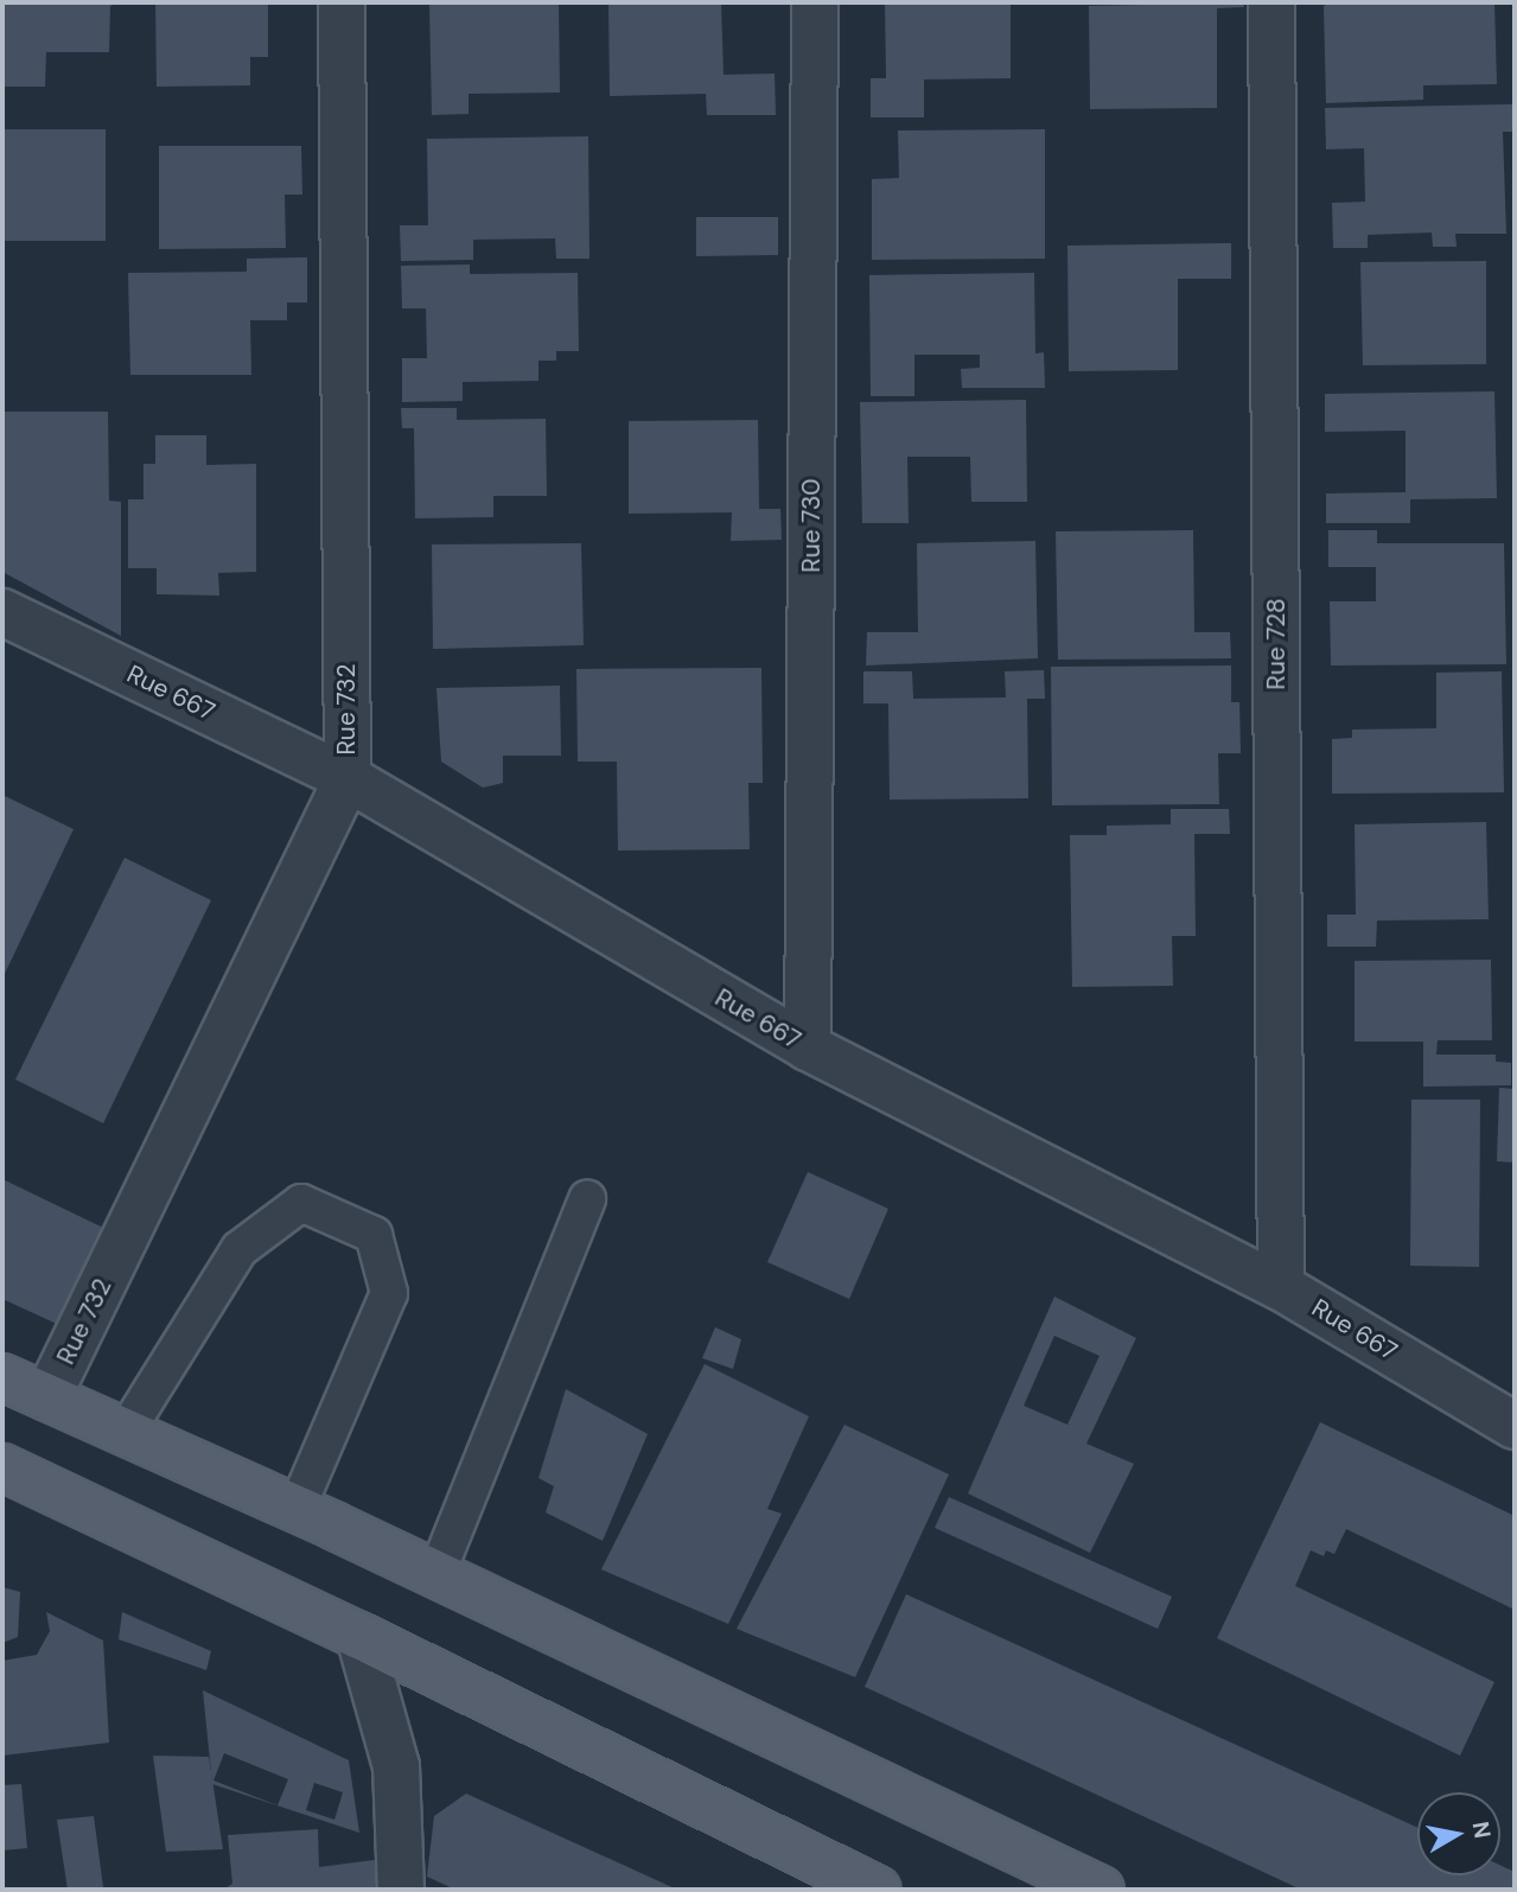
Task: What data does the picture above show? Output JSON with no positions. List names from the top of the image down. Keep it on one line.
{"streets":{"street":["Rue 730","Rue 728","Rue 667","Rue 732"]},"crossings":[["Rue 730","Rue 667"],["Rue 728","Rue 667"],["Rue 667","Rue 732"]],"north":"right"}
